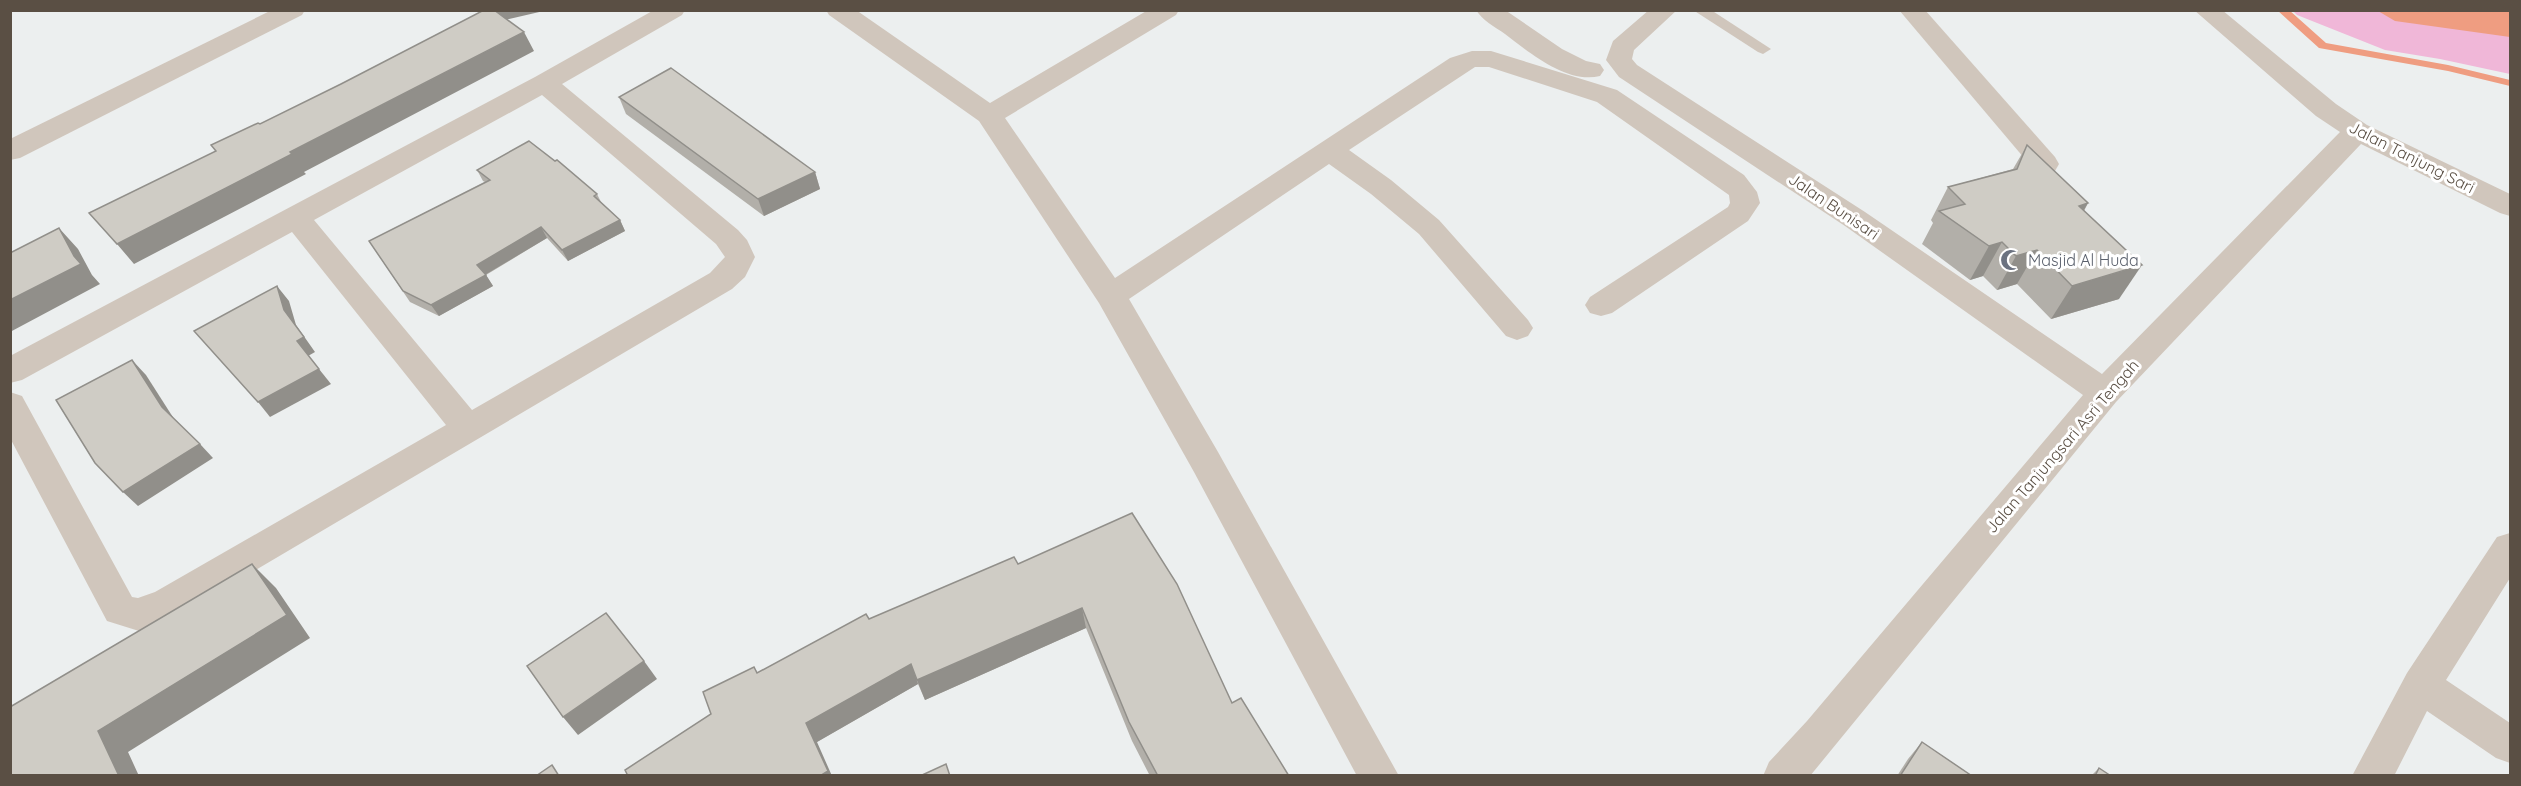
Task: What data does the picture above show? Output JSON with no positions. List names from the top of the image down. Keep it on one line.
{"streets":{"street":["Jalan Tanjung Sari","Jalan Bunisari","Jalan Tanjungsari Asri Tengah"]},"crossings":[["Jalan Tanjung Sari","Jalan Tanjungsari Asri Tengah"],["Jalan Bunisari","Jalan Tanjungsari Asri Tengah"]],"places":{"mosque":["Masjid Al Huda"]}}
